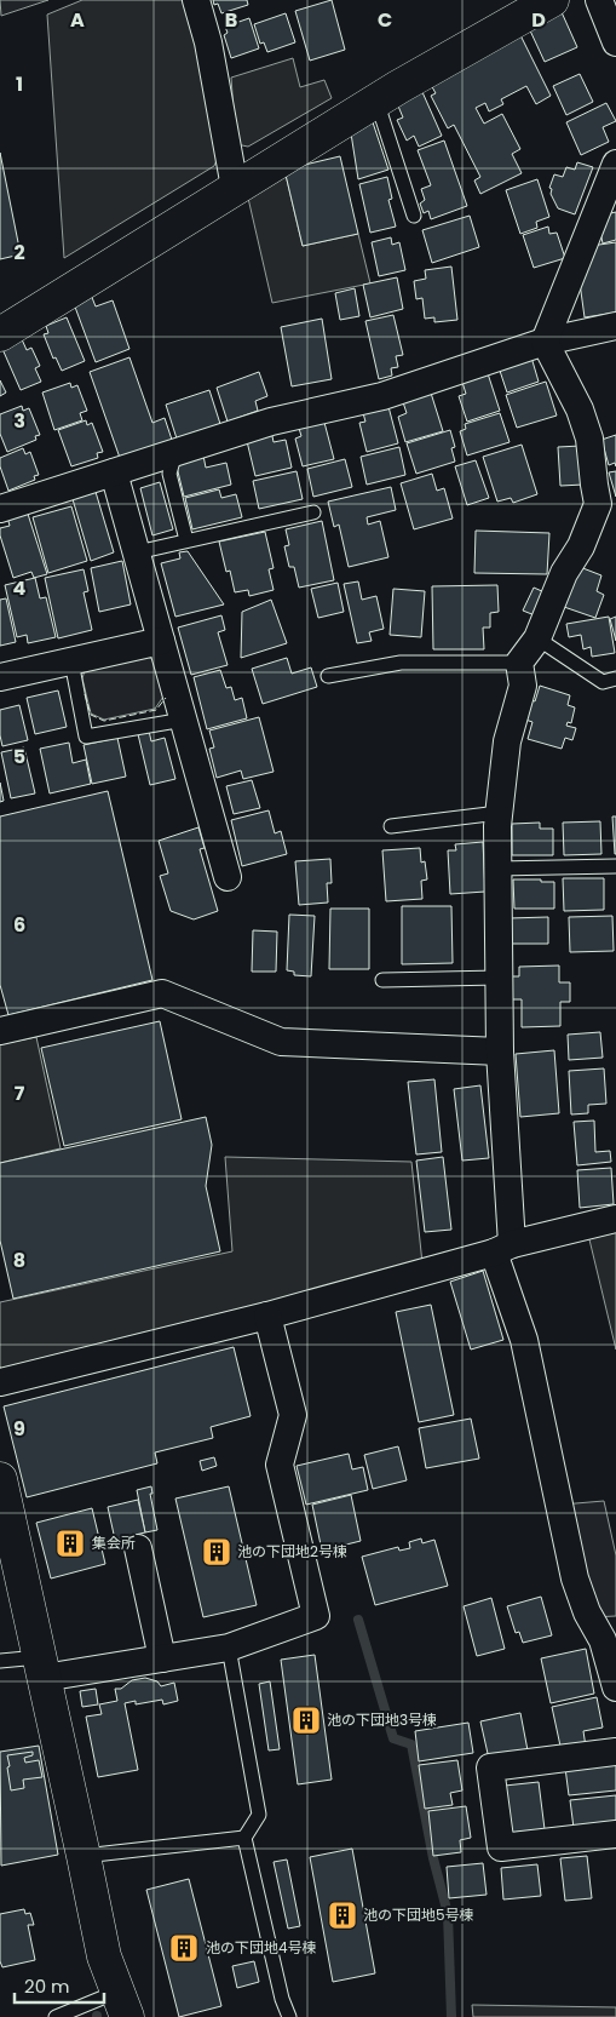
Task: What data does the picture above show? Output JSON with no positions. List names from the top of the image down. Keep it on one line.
{"places":{"building":["集会所","池の下団地2号棟","池の下団地3号棟","池の下団地5号棟","池の下団地4号棟"]},"scale_bar":"20 m","grid":{"columns":["A","B","C","D"],"rows":["1","2","3","4","5","6","7","8","9"]}}
